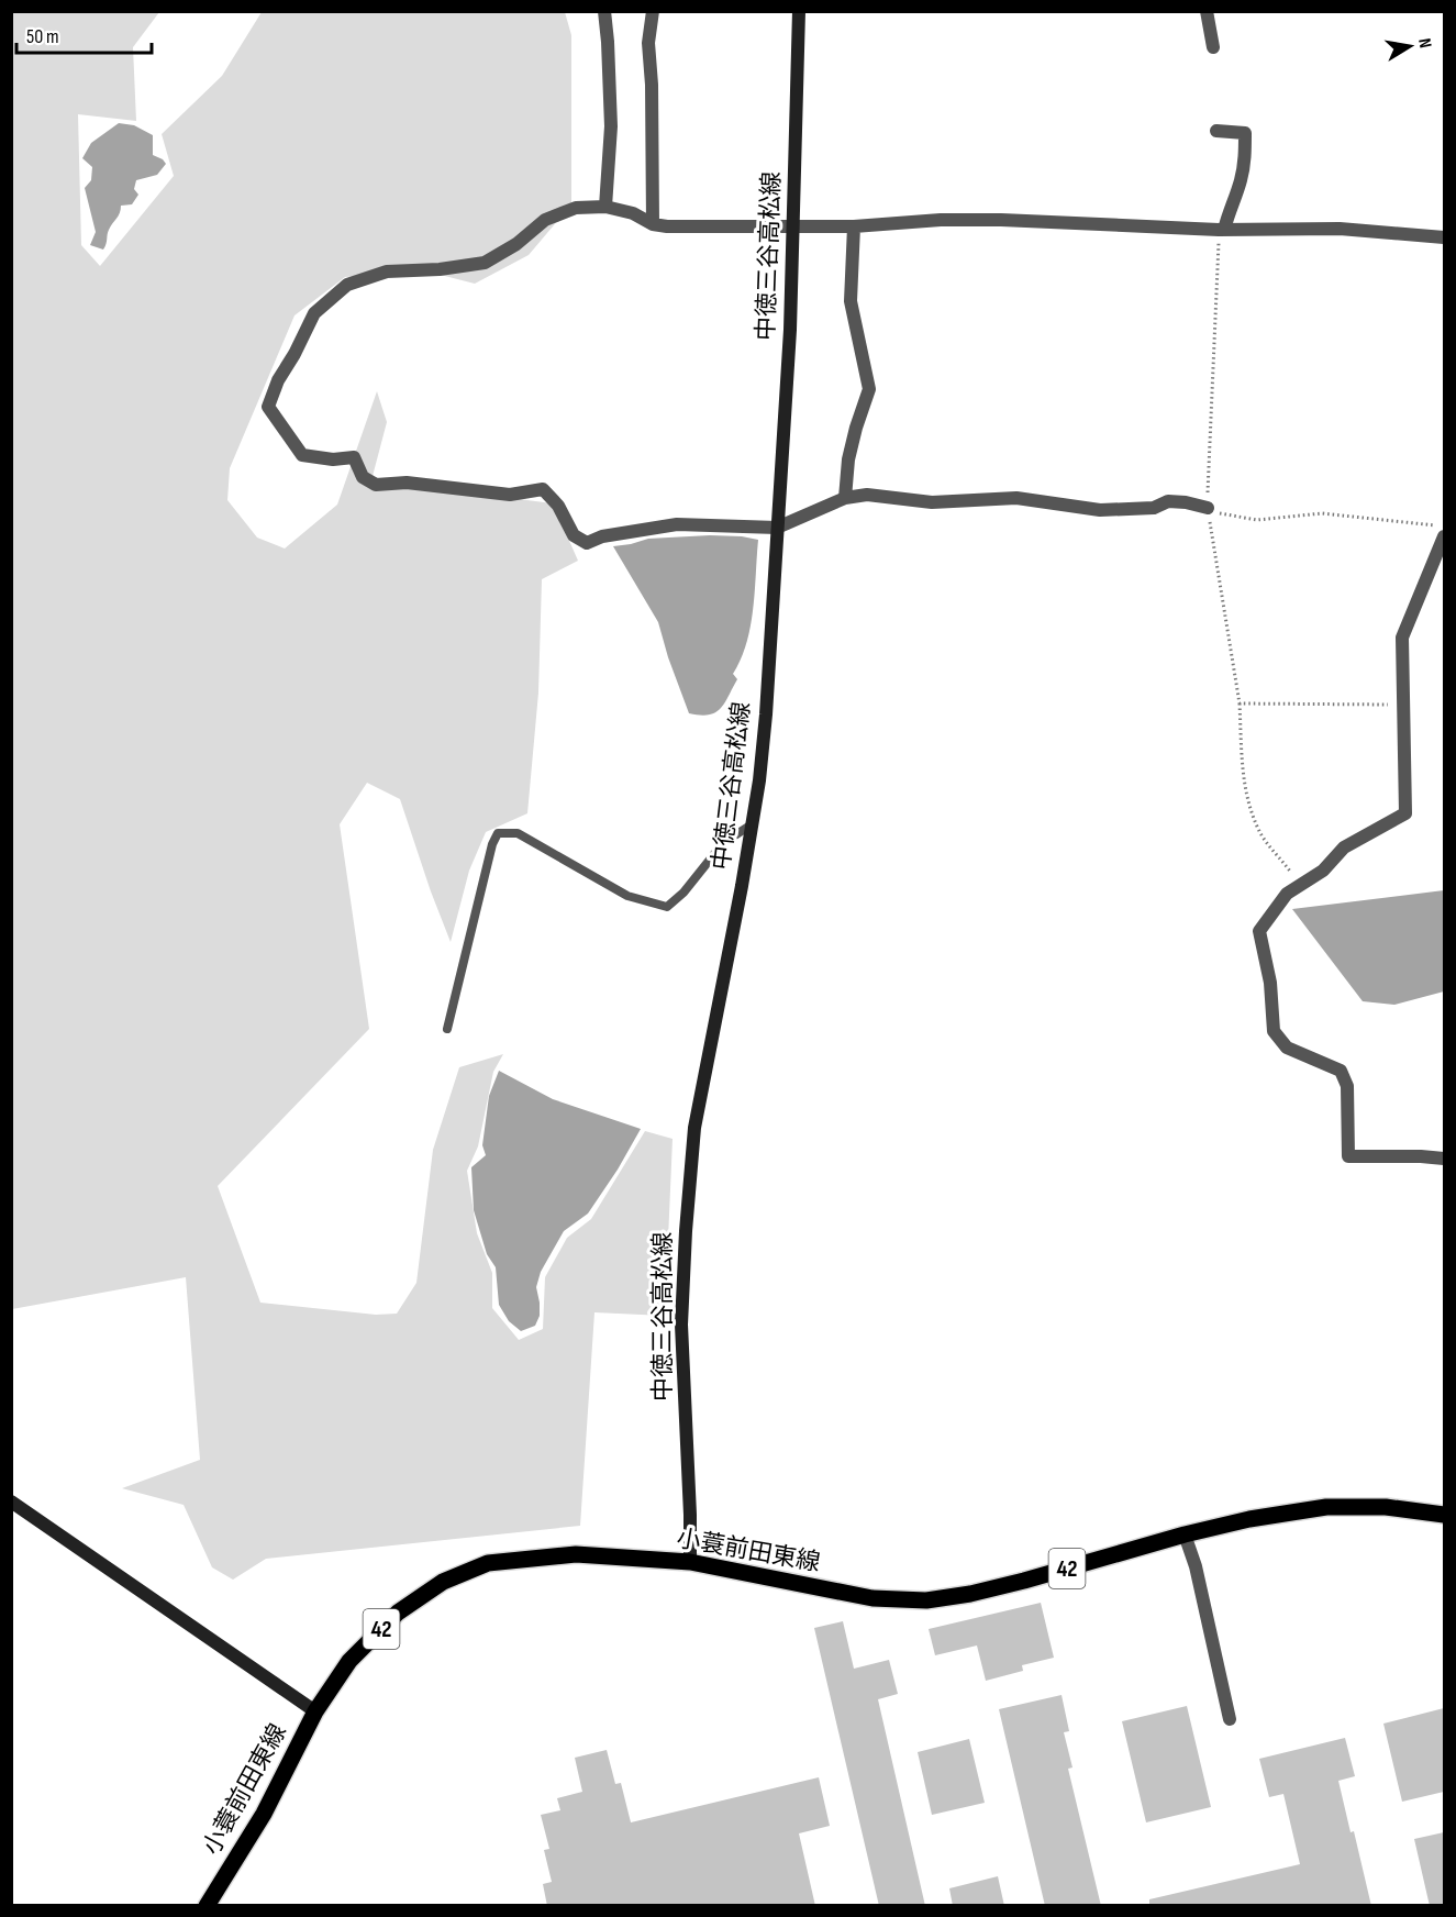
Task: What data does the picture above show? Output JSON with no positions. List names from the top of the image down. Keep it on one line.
{"streets":{"main road":["中徳三谷高松線","小蓑前田東線","42"]},"crossings":[["中徳三谷高松線","小蓑前田東線"]],"scale_bar":"50 m","north":"right"}
